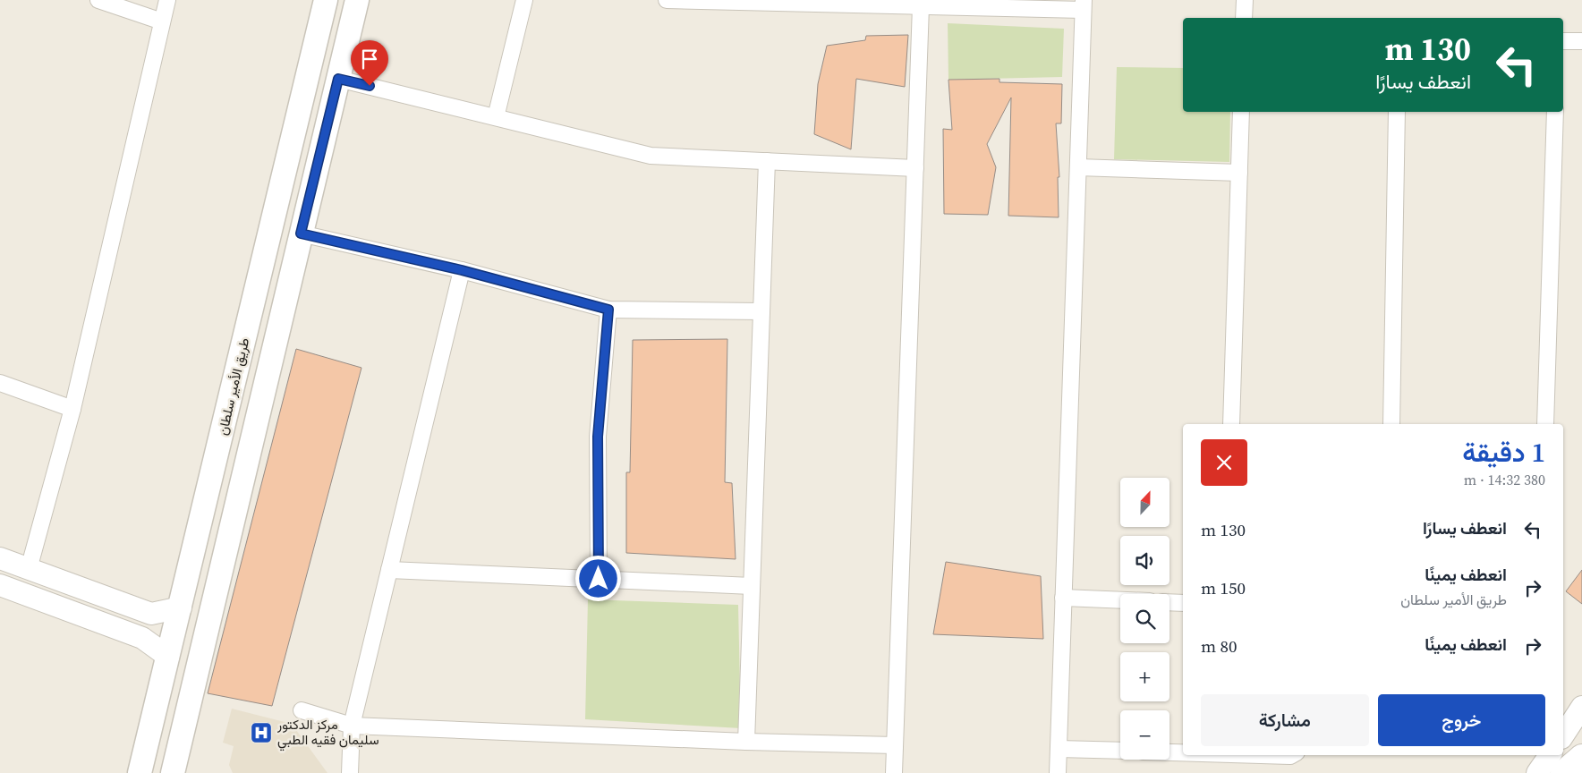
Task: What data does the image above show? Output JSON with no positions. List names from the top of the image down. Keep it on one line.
{"streets":{"main road":["طريق الأمير سلطان"]},"places":{"hospital":["مركز الدكتور سليمان فقيه الطبي"]},"north":"top","page":{"turn":["130 m","انعطف يسارًا"],"heading":["1 دقيقة","380 m · 14:32"],"map_buttons":["+","−"],"list":[{"name":"انعطف يسارًا","value":"130 m"},{"name":"انعطف يمينًا","note":"طريق الأمير سلطان","value":"150 m"},{"name":"انعطف يمينًا","value":"80 m"}],"buttons":["خروج","مشاركة"]}}
